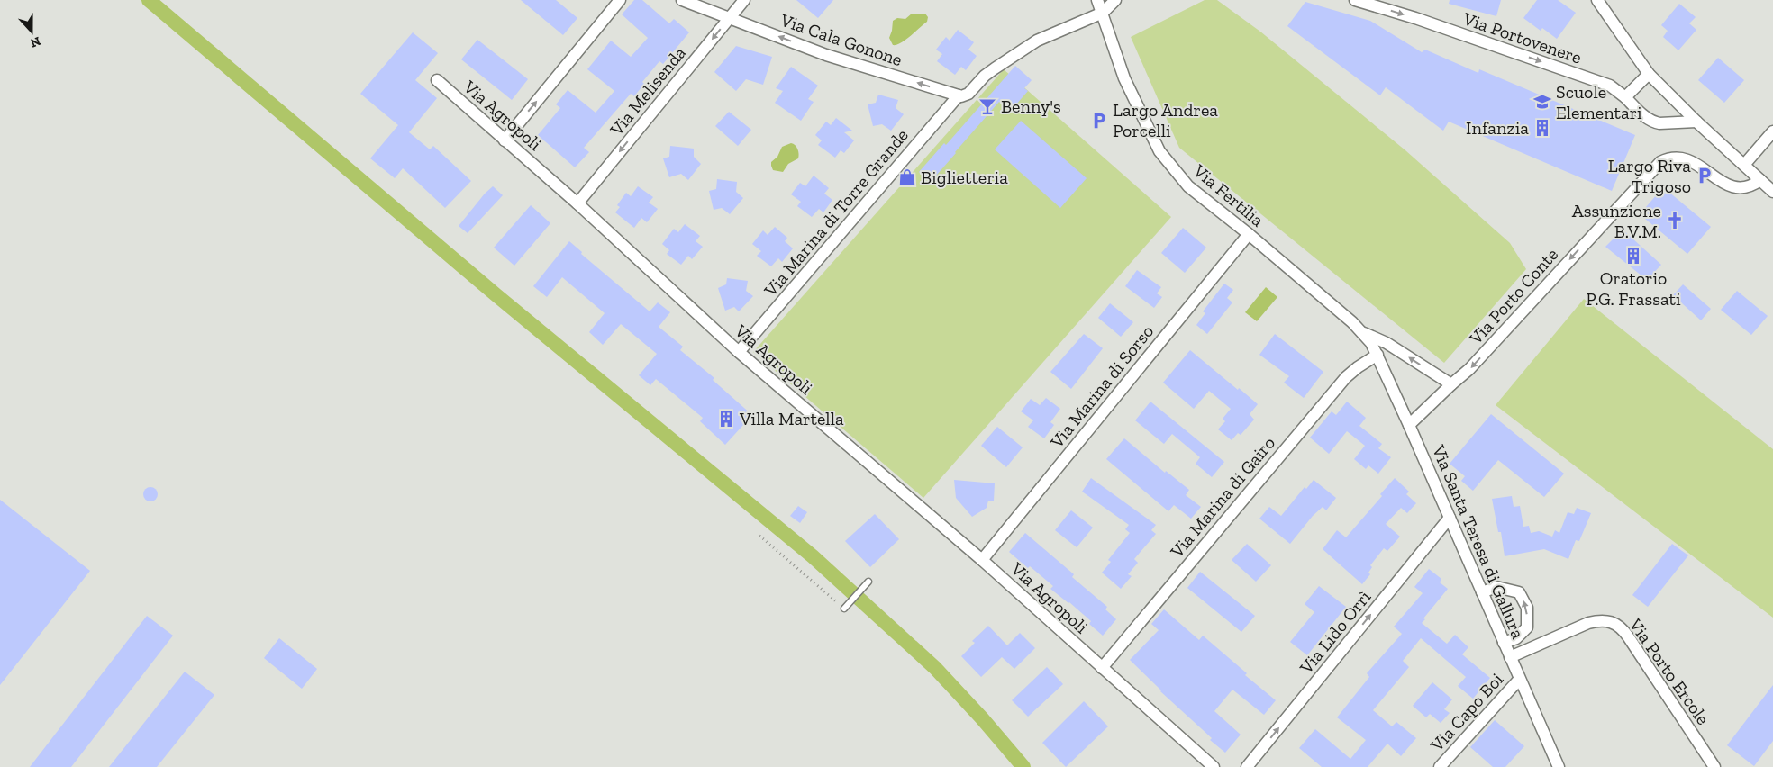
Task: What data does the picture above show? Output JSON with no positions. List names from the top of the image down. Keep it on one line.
{"streets":{"street":["Via Portovenere","Via Cala Gonone","Via Melisenda","Via Agropoli","Via Fertilia","Via Marina di Torre Grande","Via Porto Conte","Via Marina di Sorso","Via Marina di Gairo","Via Santa Teresa di Gallura","Via Lido Orrì","Via Porto Ercole","Via Capo Boi"]},"crossings":[["Via Cala Gonone","Via Melisenda"],["Via Cala Gonone","Via Marina di Torre Grande"],["Via Melisenda","Via Agropoli"],["Via Agropoli","Via Marina di Torre Grande"],["Via Agropoli","Via Marina di Sorso"],["Via Agropoli","Via Marina di Gairo"],["Via Fertilia","Via Marina di Torre Grande"],["Via Fertilia","Via Marina di Sorso"],["Via Fertilia","Via Santa Teresa di Gallura"],["Via Porto Conte","Via Santa Teresa di Gallura"],["Via Marina di Gairo","Via Santa Teresa di Gallura"],["Via Santa Teresa di Gallura","Via Lido Orrì"],["Via Santa Teresa di Gallura","Via Porto Ercole"],["Via Santa Teresa di Gallura","Via Capo Boi"]],"one_way":["Via Portovenere","Via Cala Gonone","Via Porto Conte","Via Lido Orrì"],"places":{"school or university":["Scuole Elementari"],"bar":["Benny's"],"parking":["Largo Andrea Porcelli","Largo Riva Trigoso"],"building":["Infanzia","Oratorio P.G. Frassati","Villa Martella"],"shop":["Biglietteria"],"church":["Assunzione B.V.M."]},"north":"bottom"}
